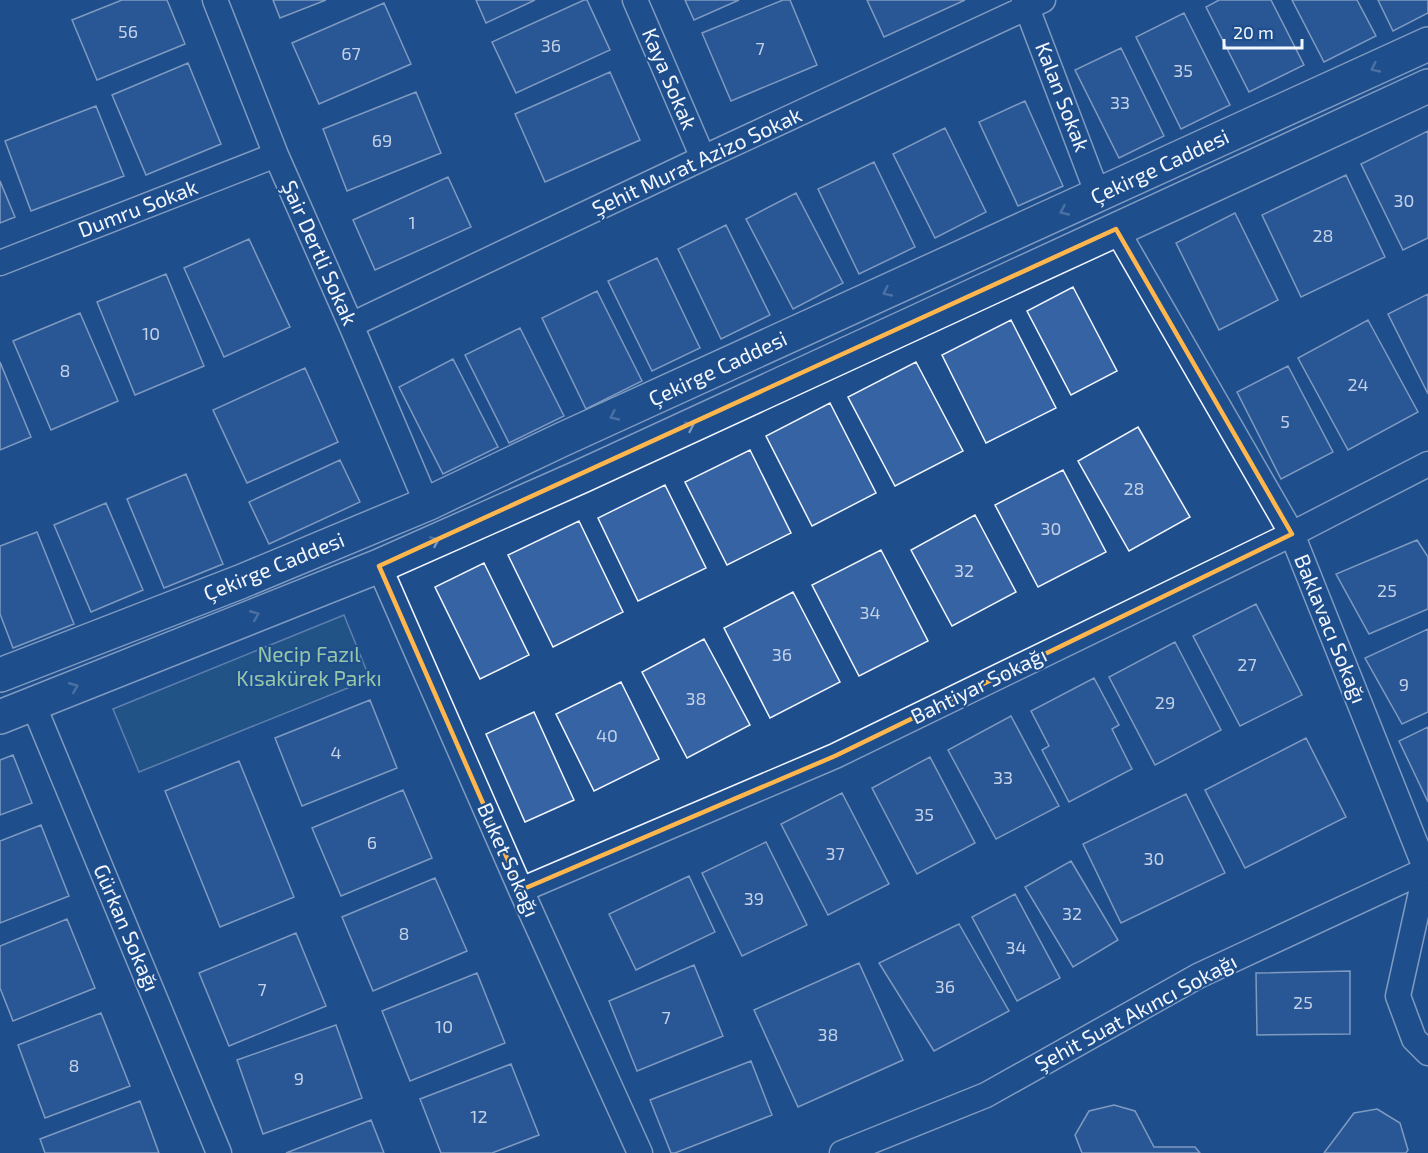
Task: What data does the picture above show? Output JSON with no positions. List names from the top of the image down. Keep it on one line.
{"streets":{"main road":["Çekirge Caddesi"],"street":["Kaya Sokak","Kalan Sokak","Şehit Murat Azizo Sokak","Dumru Sokak","Şair Dertli Sokak","Baklavacı Sokağı","Bahtiyar Sokağı","Buket Sokağı","Gürkan Sokağı","Şehit Suat Akıncı Sokağı"]},"crossings":[["Kaya Sokak","Şehit Murat Azizo Sokak"],["Kalan Sokak","Şehit Murat Azizo Sokak"],["Kalan Sokak","Çekirge Caddesi"],["Şehit Murat Azizo Sokak","Şair Dertli Sokak"],["Çekirge Caddesi","Şair Dertli Sokak"],["Çekirge Caddesi","Baklavacı Sokağı"],["Çekirge Caddesi","Buket Sokağı"],["Çekirge Caddesi","Gürkan Sokağı"],["Dumru Sokak","Şair Dertli Sokak"],["Baklavacı Sokağı","Bahtiyar Sokağı"],["Baklavacı Sokağı","Şehit Suat Akıncı Sokağı"],["Bahtiyar Sokağı","Buket Sokağı"]],"parks":["Necip Fazıl Kısakürek Parkı"],"house_numbers":["56","36","7","67","35","33","69","30","1","28","10","8","24","5","28","30","32","25","34","36","27","9","38","29","40","4","33","35","6","37","30","39","32","8","34","36","7","25","7","10","38","8","9","12"],"scale_bar":"20 m"}
